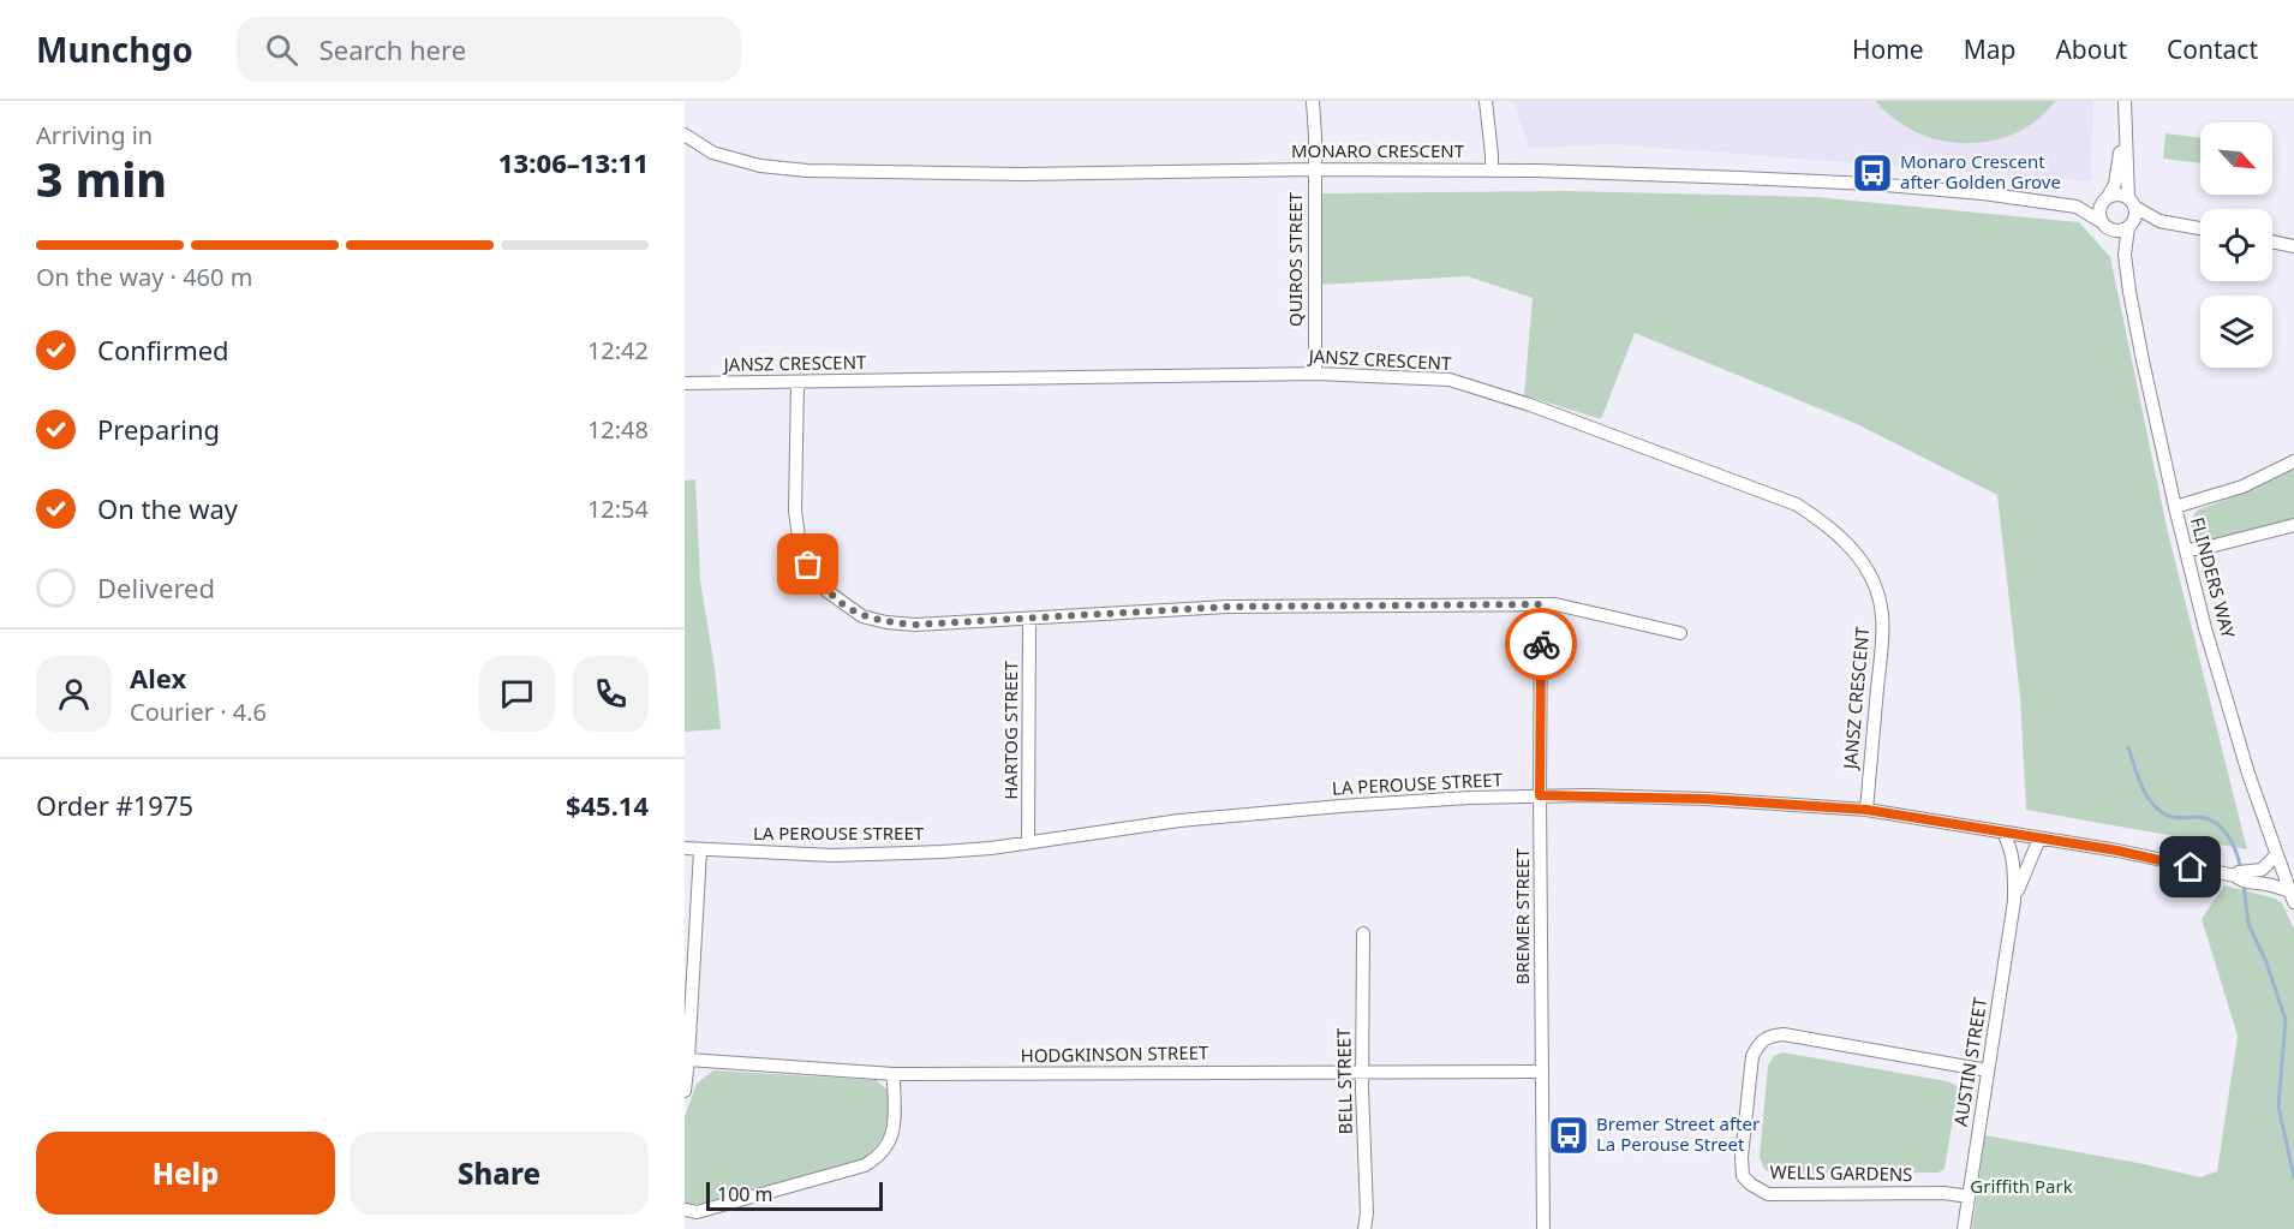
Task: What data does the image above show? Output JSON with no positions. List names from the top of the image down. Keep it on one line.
{"streets":{"street":["MONARO CRESCENT","QUIROS STREET","JANSZ CRESCENT","FLINDERS WAY","HARTOG STREET","LA PEROUSE STREET","BREMER STREET","HODGKINSON STREET","AUSTIN STREET","BELL STREET","WELLS GARDENS"]},"crossings":[["MONARO CRESCENT","QUIROS STREET"],["MONARO CRESCENT","FLINDERS WAY"],["QUIROS STREET","JANSZ CRESCENT"],["JANSZ CRESCENT","LA PEROUSE STREET"],["FLINDERS WAY","LA PEROUSE STREET"],["HARTOG STREET","LA PEROUSE STREET"],["LA PEROUSE STREET","BREMER STREET"],["LA PEROUSE STREET","AUSTIN STREET"],["BREMER STREET","HODGKINSON STREET"],["HODGKINSON STREET","BELL STREET"],["AUSTIN STREET","WELLS GARDENS"]],"parks":["Griffith Park"],"places":{"bus stop":["Monaro Crescent after Golden Grove","Bremer Street after La Perouse Street"]},"scale_bar":"100 m","north":"bottom right","page":{"header":"Munchgo","search":"Search here","nav":["Home","Map","About","Contact"],"heading":["3 min","Arriving in","13:06–13:11"],"panel":["Alex","Courier · 4.6","Order #1975","$45.14"],"bar":"On the way · 460 m","list":[["Confirmed","12:42"],["Preparing","12:48"],["On the way","12:54"],"Delivered"],"buttons":["Help","Share"],"scale":"100 m"}}
